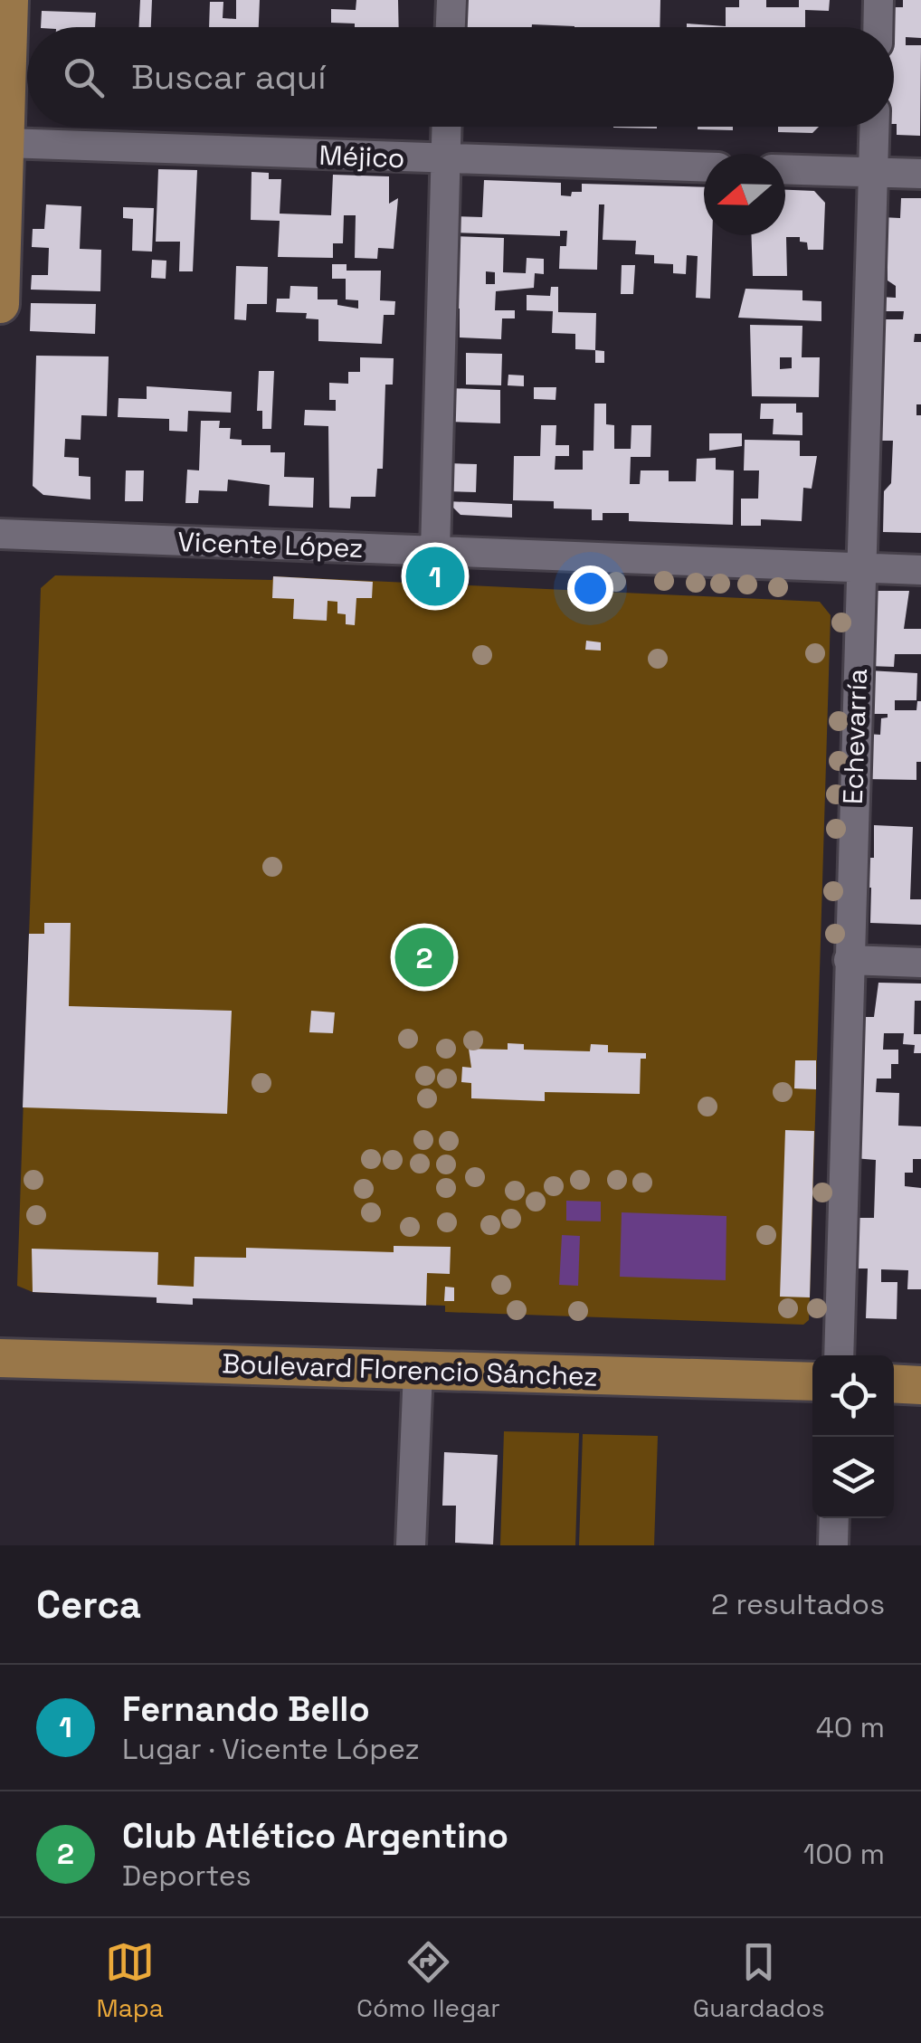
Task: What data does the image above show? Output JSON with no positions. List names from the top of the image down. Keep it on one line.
{"streets":{"main road":["Boulevard Florencio Sánchez"],"street":["Méjico","Vicente López","Echevarría"]},"crossings":[["Vicente López","Echevarría"]],"north":"left","page":{"search":"Buscar aquí","pins":["1","2"],"heading":["Cerca","2 resultados"],"list":[{"mark":"1","name":"Fernando Bello","note":"Lugar · Vicente López","value":"40 m"},{"mark":"2","name":"Club Atlético Argentino","note":"Deportes","value":"100 m"}],"nav":["Mapa","Cómo llegar","Guardados"]}}
